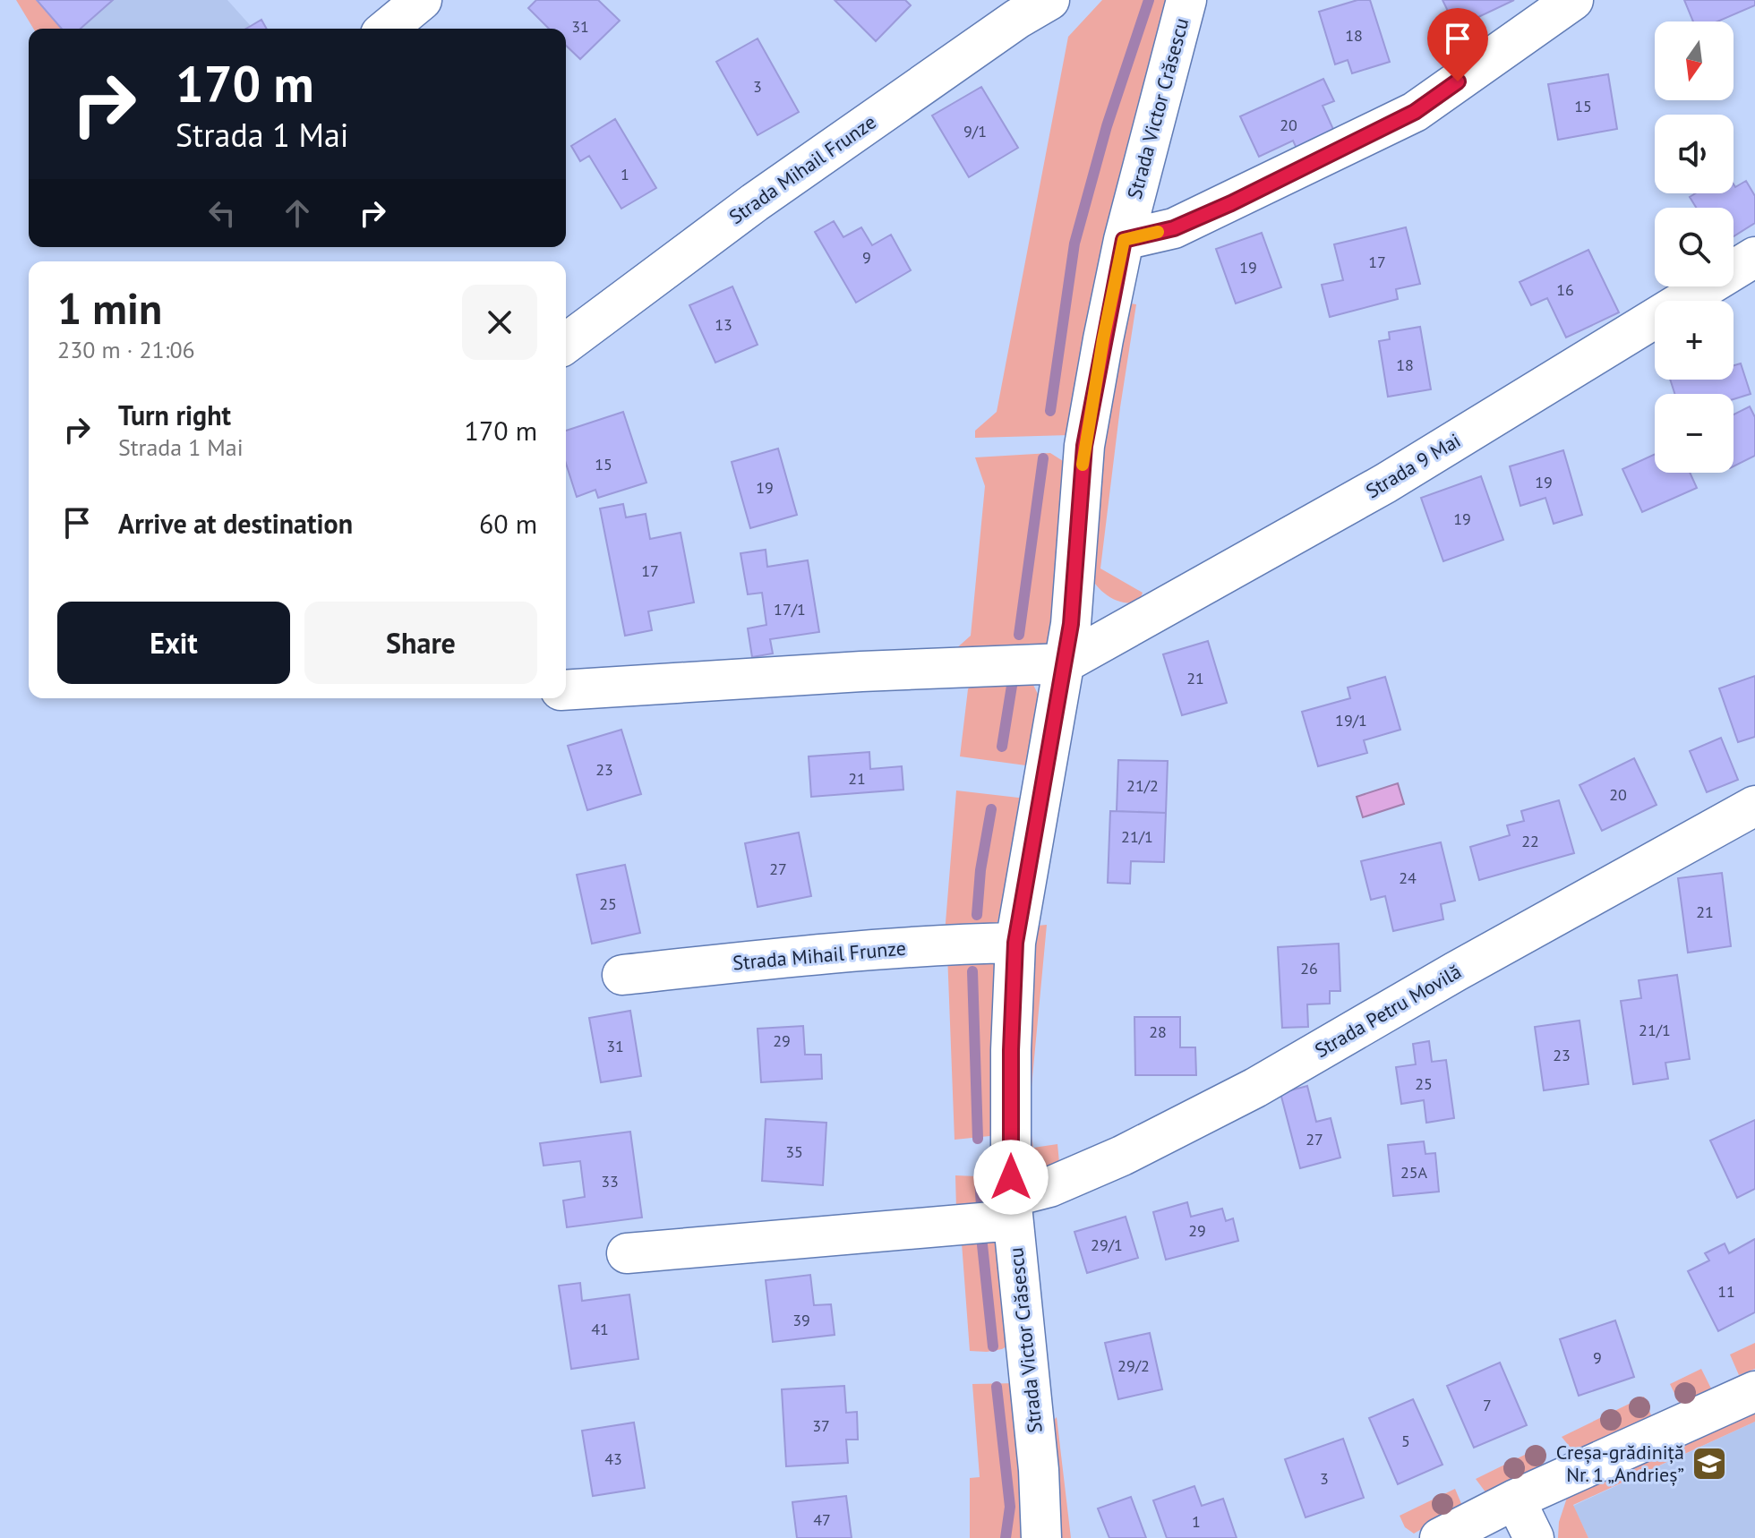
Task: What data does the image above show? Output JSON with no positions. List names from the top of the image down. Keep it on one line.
{"streets":{"street":["Strada Victor Crăsescu","Strada Mihail Frunze","Strada 9 Mai","Strada Petru Movilă"]},"crossings":[["Strada Victor Crăsescu","Strada Mihail Frunze"],["Strada Victor Crăsescu","Strada 9 Mai"],["Strada Victor Crăsescu","Strada Petru Movilă"]],"places":{"school or university":["Creșa-grădiniță Nr. 1 „Andrieș”"]},"house_numbers":["31","18","3","15","20","9/1","1","9","17","19","16","13","18","15","19","19","19","17","17/1","21","19/1","23","21","21/2","20","21/1","22","27","24","25","21","26","21/1","28","29","31","23","25","27","35","25A","33","29","29/1","11","39","41","9","29/2","7","37","5","43","3","47","1"],"north":"bottom","page":{"map_buttons":["+","−"],"turn":["170 m","Strada 1 Mai"],"heading":["1 min","230 m · 21:06"],"list":[{"name":"Turn right","note":"Strada 1 Mai","value":"170 m"},{"name":"Arrive at destination","value":"60 m"}],"buttons":["Exit","Share"]}}
